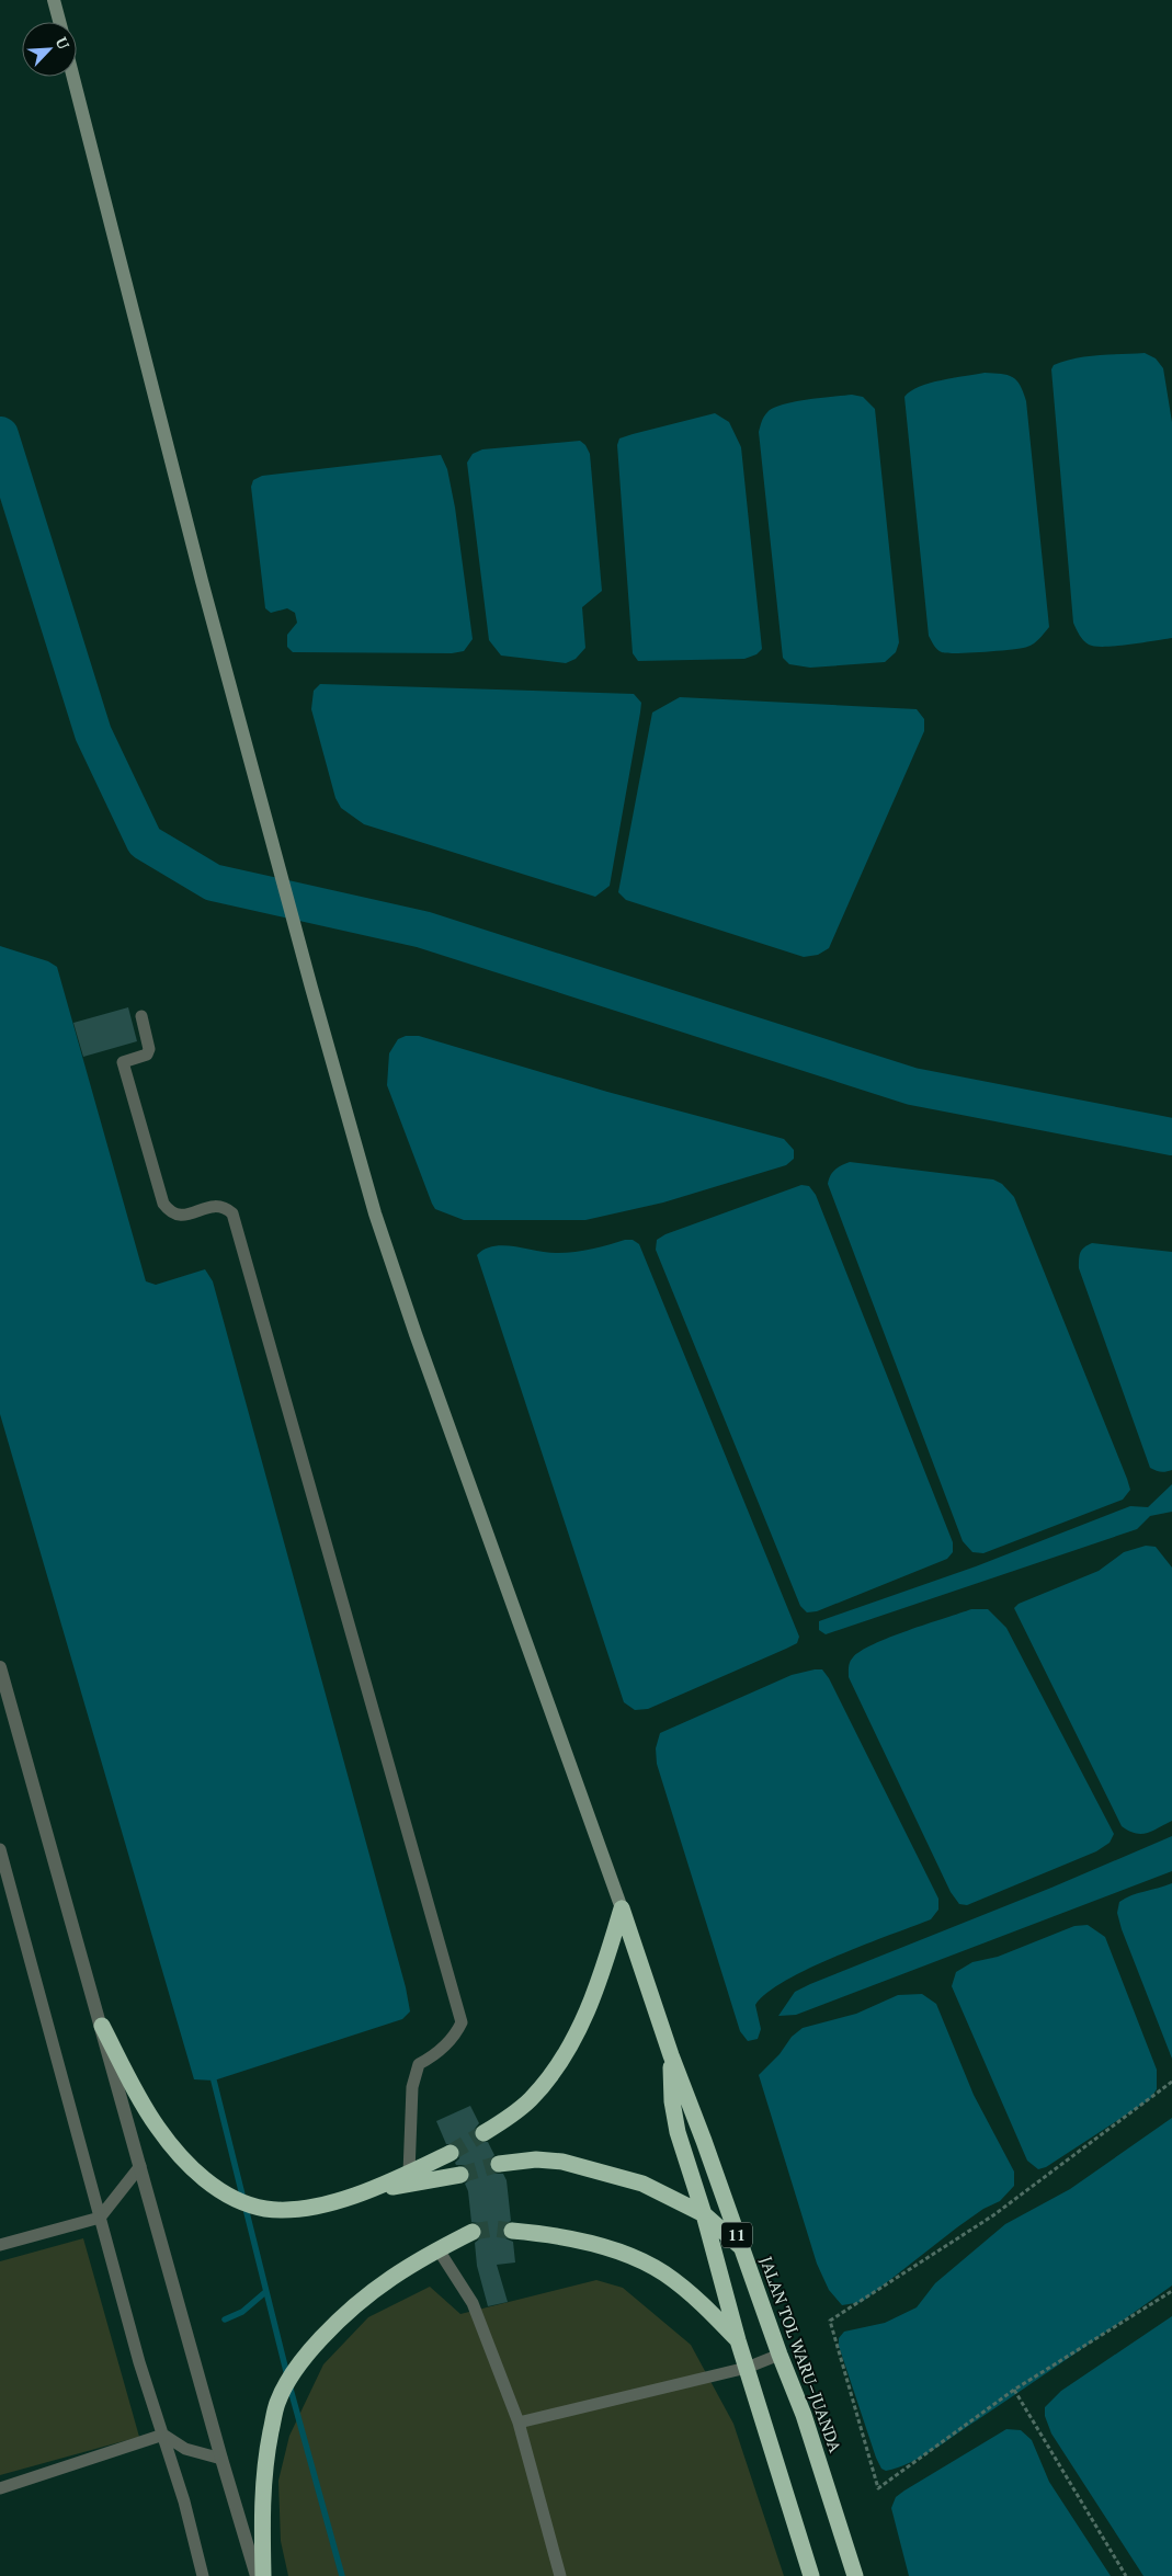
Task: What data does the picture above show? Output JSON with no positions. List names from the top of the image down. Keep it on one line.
{"streets":{"highway":["11","JALAN TOL WARU–JUANDA"]},"north":"top right"}
